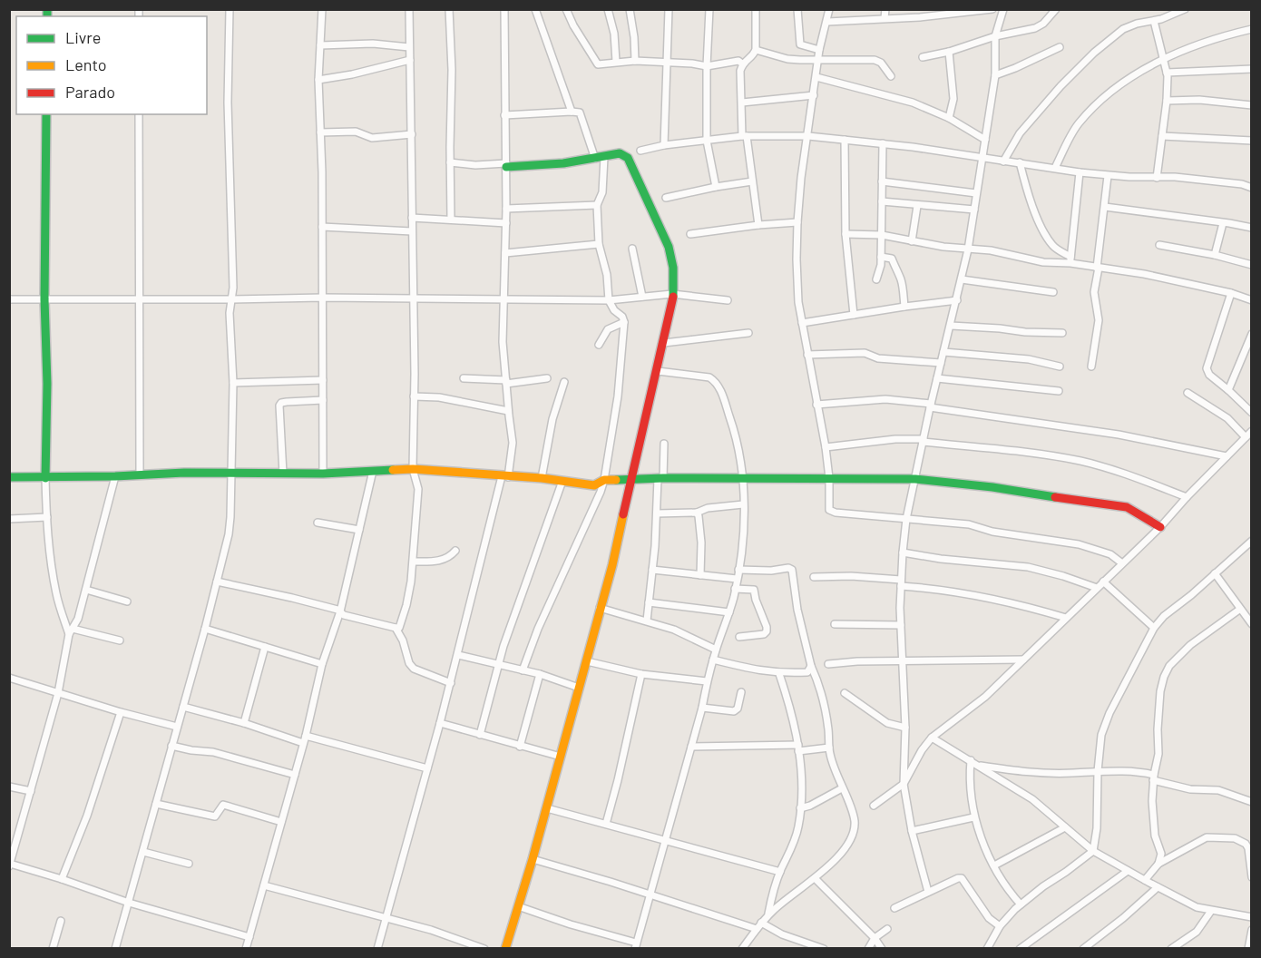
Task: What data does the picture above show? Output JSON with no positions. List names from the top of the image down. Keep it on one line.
{"legend":["Livre","Lento","Parado"]}
